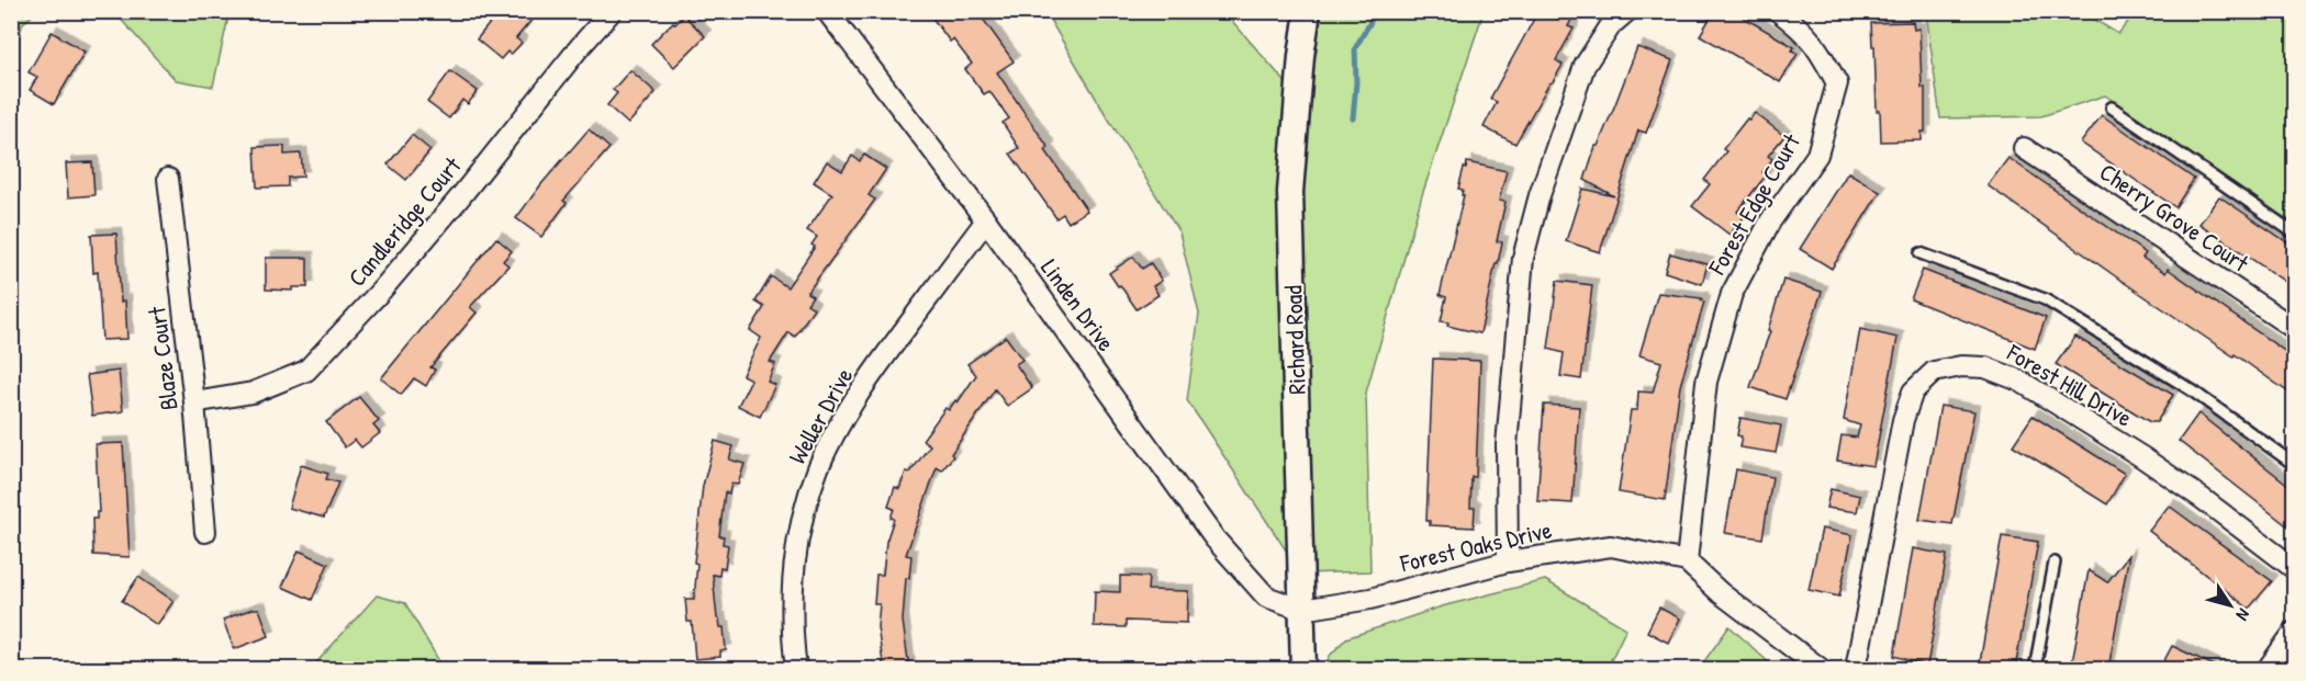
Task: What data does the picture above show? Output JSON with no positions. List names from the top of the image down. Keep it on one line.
{"streets":{"street":["Forest Edge Court","Cherry Grove Court","Candleridge Court","Linden Drive","Richard Road","Blaze Court","Forest Hill Drive","Weller Drive","Forest Oaks Drive"]},"crossings":[["Forest Edge Court","Forest Oaks Drive"],["Candleridge Court","Blaze Court"],["Linden Drive","Richard Road"],["Linden Drive","Weller Drive"],["Linden Drive","Forest Oaks Drive"],["Richard Road","Forest Oaks Drive"]],"north":"bottom right"}
